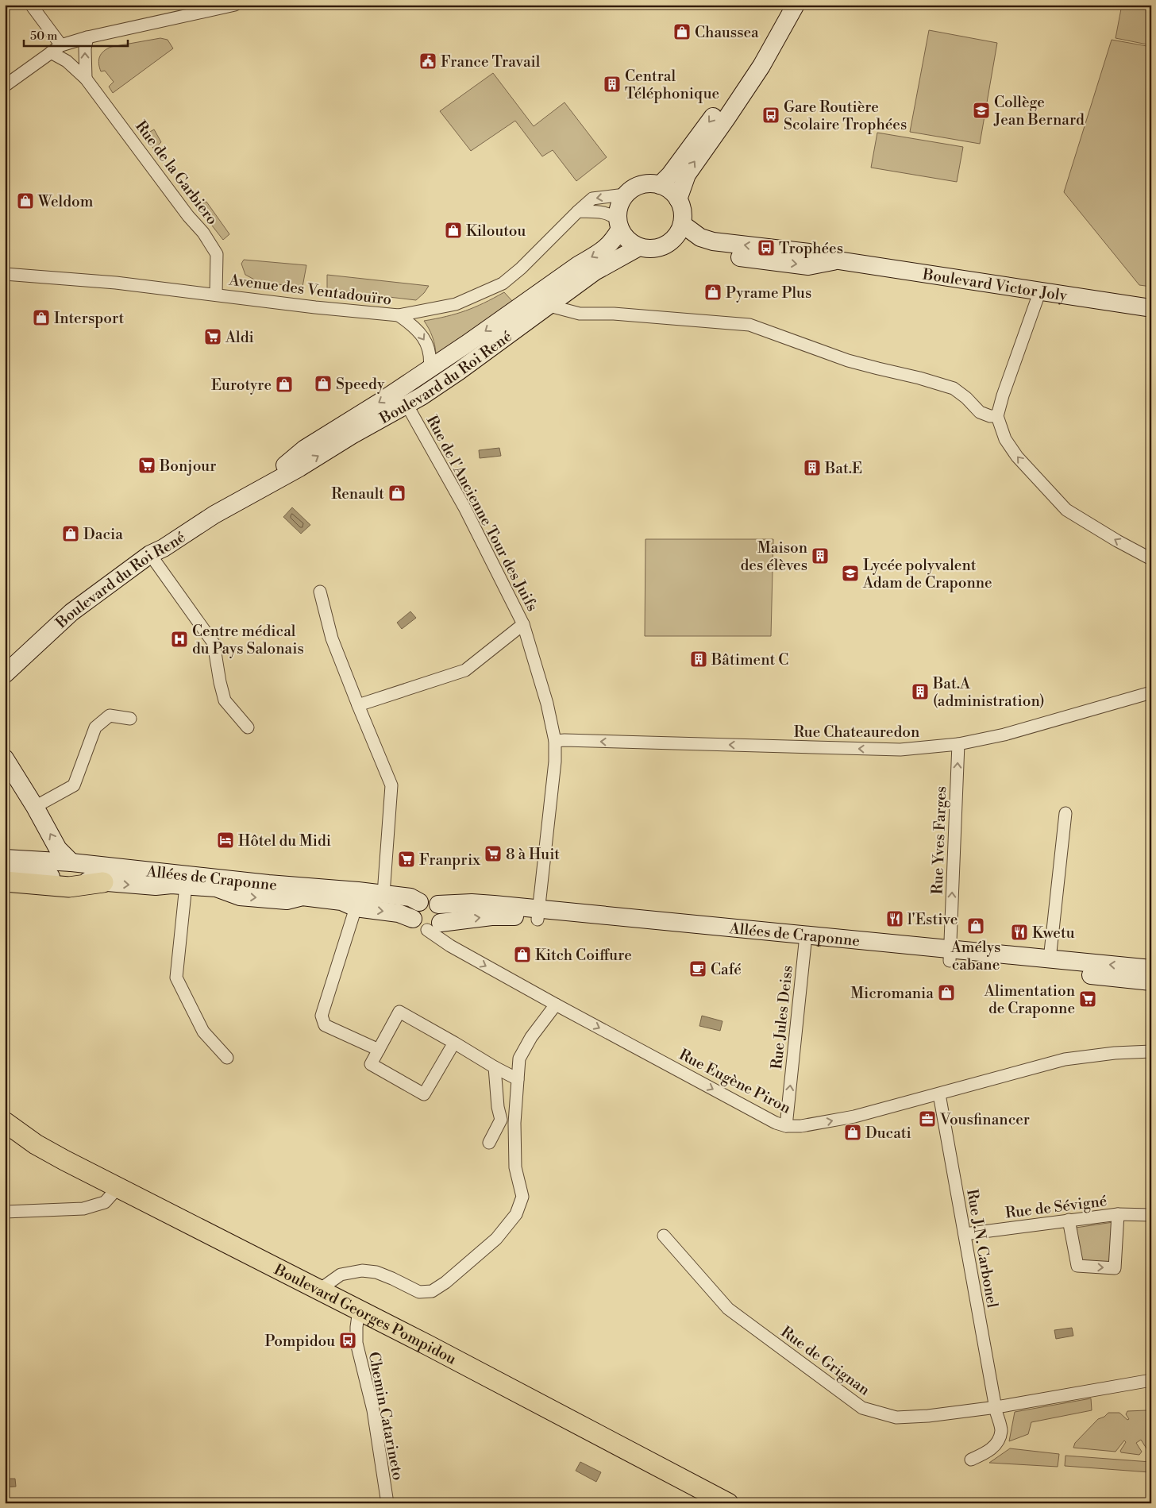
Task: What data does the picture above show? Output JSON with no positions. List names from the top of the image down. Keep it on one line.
{"streets":{"main road":["Boulevard Victor Joly","Boulevard du Roi René","Allées de Craponne","Boulevard Georges Pompidou"],"street":["Rue de la Garbiero","Avenue des Ventadouïro","Rue de l'Ancienne Tour des Juifs","Rue Chateauredon","Rue Yves Farges","Rue Jules Deiss","Rue Eugène Piron","Rue de Sévigné","Rue J.N. Carbonel","Rue de Grignan","Chemin Catarineto"]},"crossings":[["Rue de la Garbiero","Avenue des Ventadouïro"],["Boulevard Victor Joly","Avenue des Ventadouïro"],["Boulevard Victor Joly","Boulevard du Roi René"],["Avenue des Ventadouïro","Boulevard du Roi René"],["Boulevard du Roi René","Rue de l'Ancienne Tour des Juifs"],["Rue de l'Ancienne Tour des Juifs","Rue Chateauredon"],["Rue de l'Ancienne Tour des Juifs","Allées de Craponne"],["Rue Chateauredon","Rue Yves Farges"],["Rue Yves Farges","Allées de Craponne"],["Allées de Craponne","Rue Jules Deiss"],["Allées de Craponne","Rue Eugène Piron"],["Rue Jules Deiss","Rue Eugène Piron"],["Rue Eugène Piron","Rue J.N. Carbonel"],["Rue de Sévigné","Rue J.N. Carbonel"],["Rue J.N. Carbonel","Rue de Grignan"],["Boulevard Georges Pompidou","Chemin Catarineto"]],"one_way":["Rue Chateauredon","Rue Jules Deiss","Rue Eugène Piron"],"places":{"shop":["Chaussea","Weldom","Kiloutou","Pyrame Plus","Intersport","Speedy","Eurotyre","Renault","Dacia","Amélys cabane","Kitch Coiffure","Micromania","Ducati"],"public building":["France Travail"],"building":["Central Téléphonique","Bat.E","Maison des élèves","Bâtiment C","Bat.A (administration)"],"school or university":["Collège Jean Bernard","Lycée polyvalent Adam de Craponne"],"bus stop":["Gare Routière Scolaire Trophées","Trophées","Pompidou"],"supermarket":["Aldi","Bonjour","8 à Huit","Franprix","Alimentation de Craponne"],"hospital":["Centre médical du Pays Salonais"],"hotel":["Hôtel du Midi"],"restaurant":["l'Estive","Kwetu"],"cafe":["Café"],"office":["Vousfinancer"]},"scale_bar":"50 m"}
